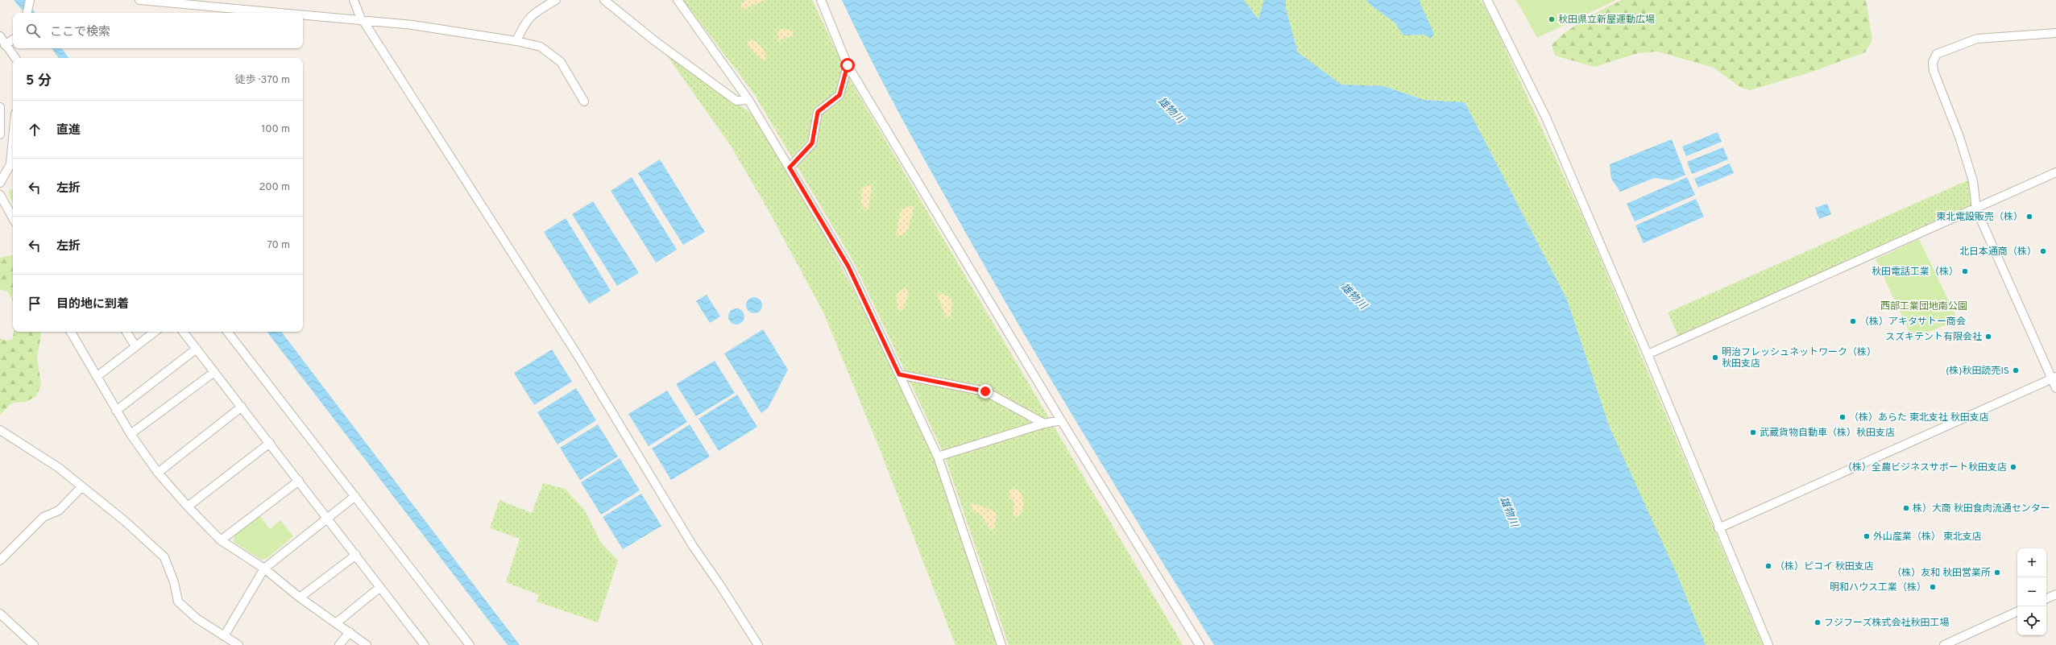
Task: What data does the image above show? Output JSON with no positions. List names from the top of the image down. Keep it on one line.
{"water":["雄物川"],"parks":["西部工業団地南公園"],"places":["秋田県立新屋運動広場","東北電設販売（株）","北日本通商（株）","秋田電話工業（株）","（株）アキタサトー商会","スズキテント有限会社","明治フレッシュネットワーク（株） 秋田支店","(株)秋田読売IS","（株）あらた 東北支社 秋田支店","武蔵貨物自動車（株）秋田支店","（株）全農ビジネスサポート秋田支店","株）大商 秋田食肉流通センター","外山産業（株） 東北支店","（株）ピコイ 秋田支店","（株）友和 秋田営業所","明和ハウス工業（株）","フジフーズ株式会社秋田工場"],"page":{"search":"ここで検索","heading":["5 分","徒歩 · 370 m"],"list":[["直進","100 m"],["左折","200 m"],["左折","70 m"],"目的地に到着"],"map_buttons":["+","−"]}}
